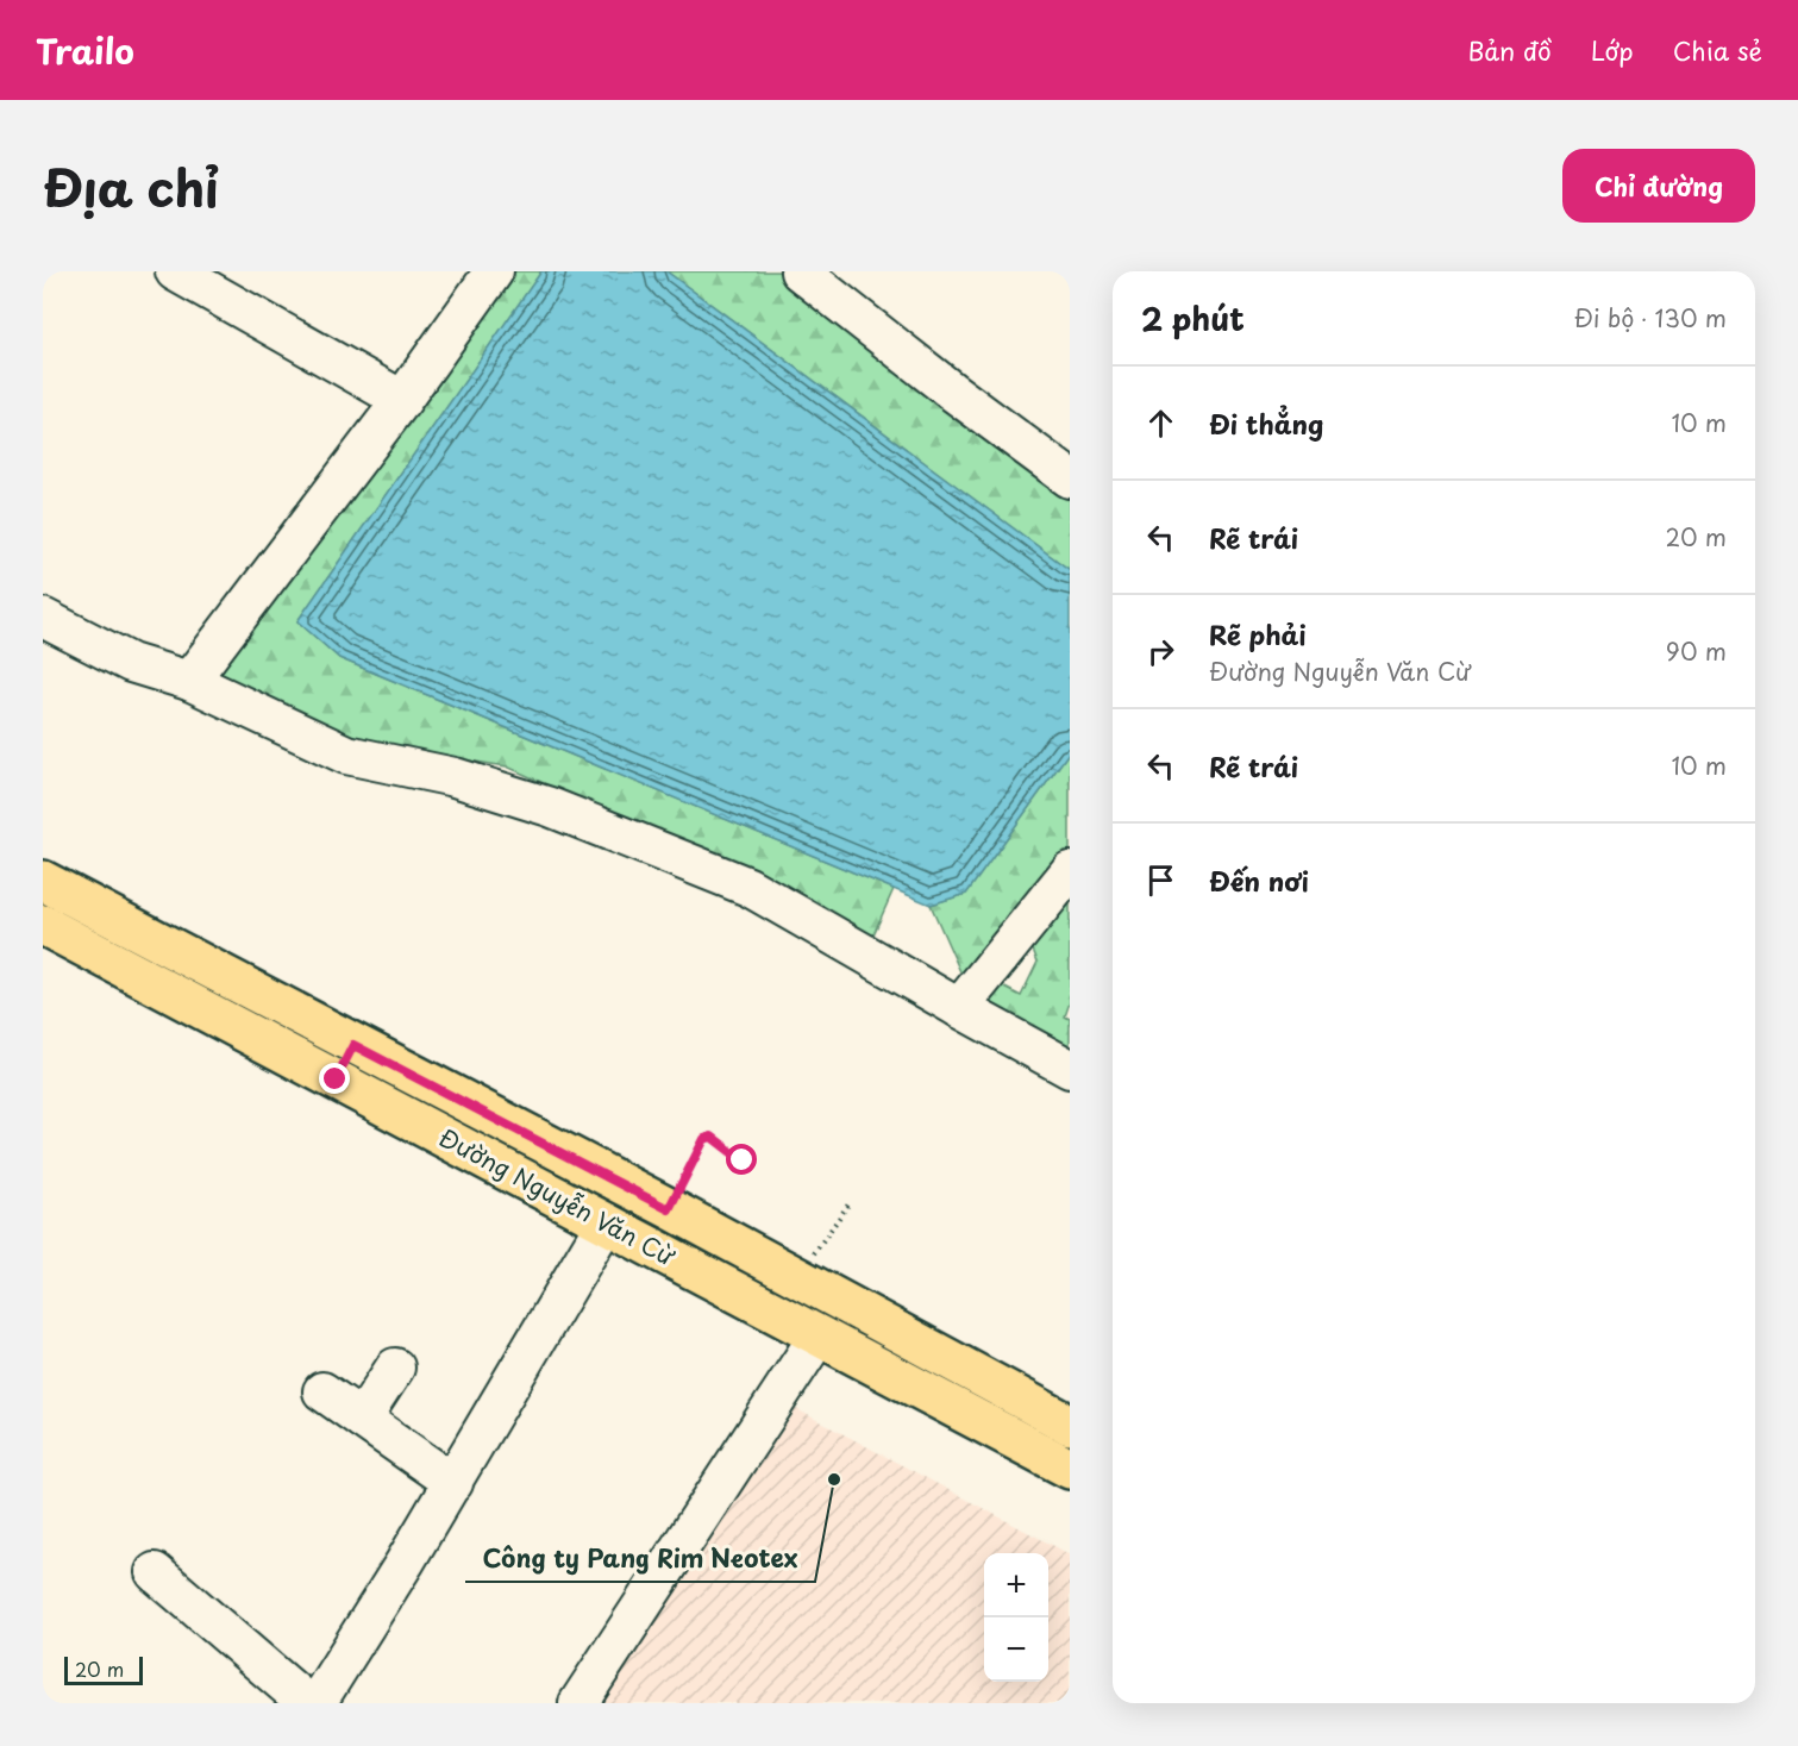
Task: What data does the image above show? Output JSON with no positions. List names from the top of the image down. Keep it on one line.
{"streets":{"main road":["Đường Nguyễn Văn Cừ"]},"places":["Công ty Pang Rim Neotex"],"scale_bar":"20 m","page":{"header":"Trailo","nav":["Bản đồ","Lớp","Chia sẻ"],"title":"Địa chỉ","buttons":"Chỉ đường","heading":["2 phút","Đi bộ · 130 m"],"list":[["Đi thẳng","10 m"],["Rẽ trái","20 m"],["Rẽ phải","Đường Nguyễn Văn Cừ","90 m"],["Rẽ trái","10 m"],"Đến nơi"],"map_buttons":["+","−"],"scale":"20 m"}}
